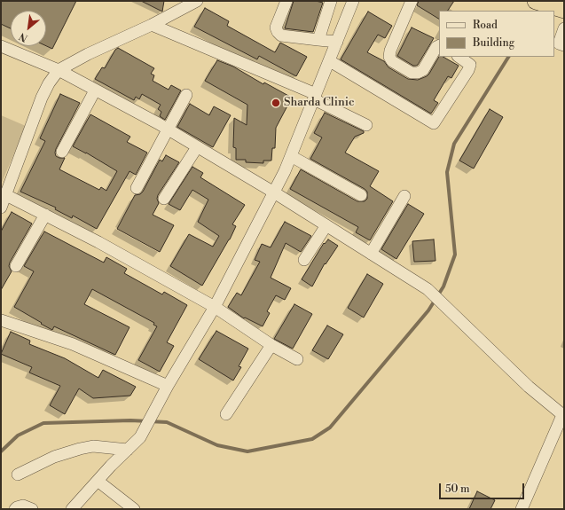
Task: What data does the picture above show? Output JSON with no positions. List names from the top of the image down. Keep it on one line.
{"places":["Sharda Clinic"],"legend":["Road","Building"],"scale_bar":"50 m","north":"bottom left"}
